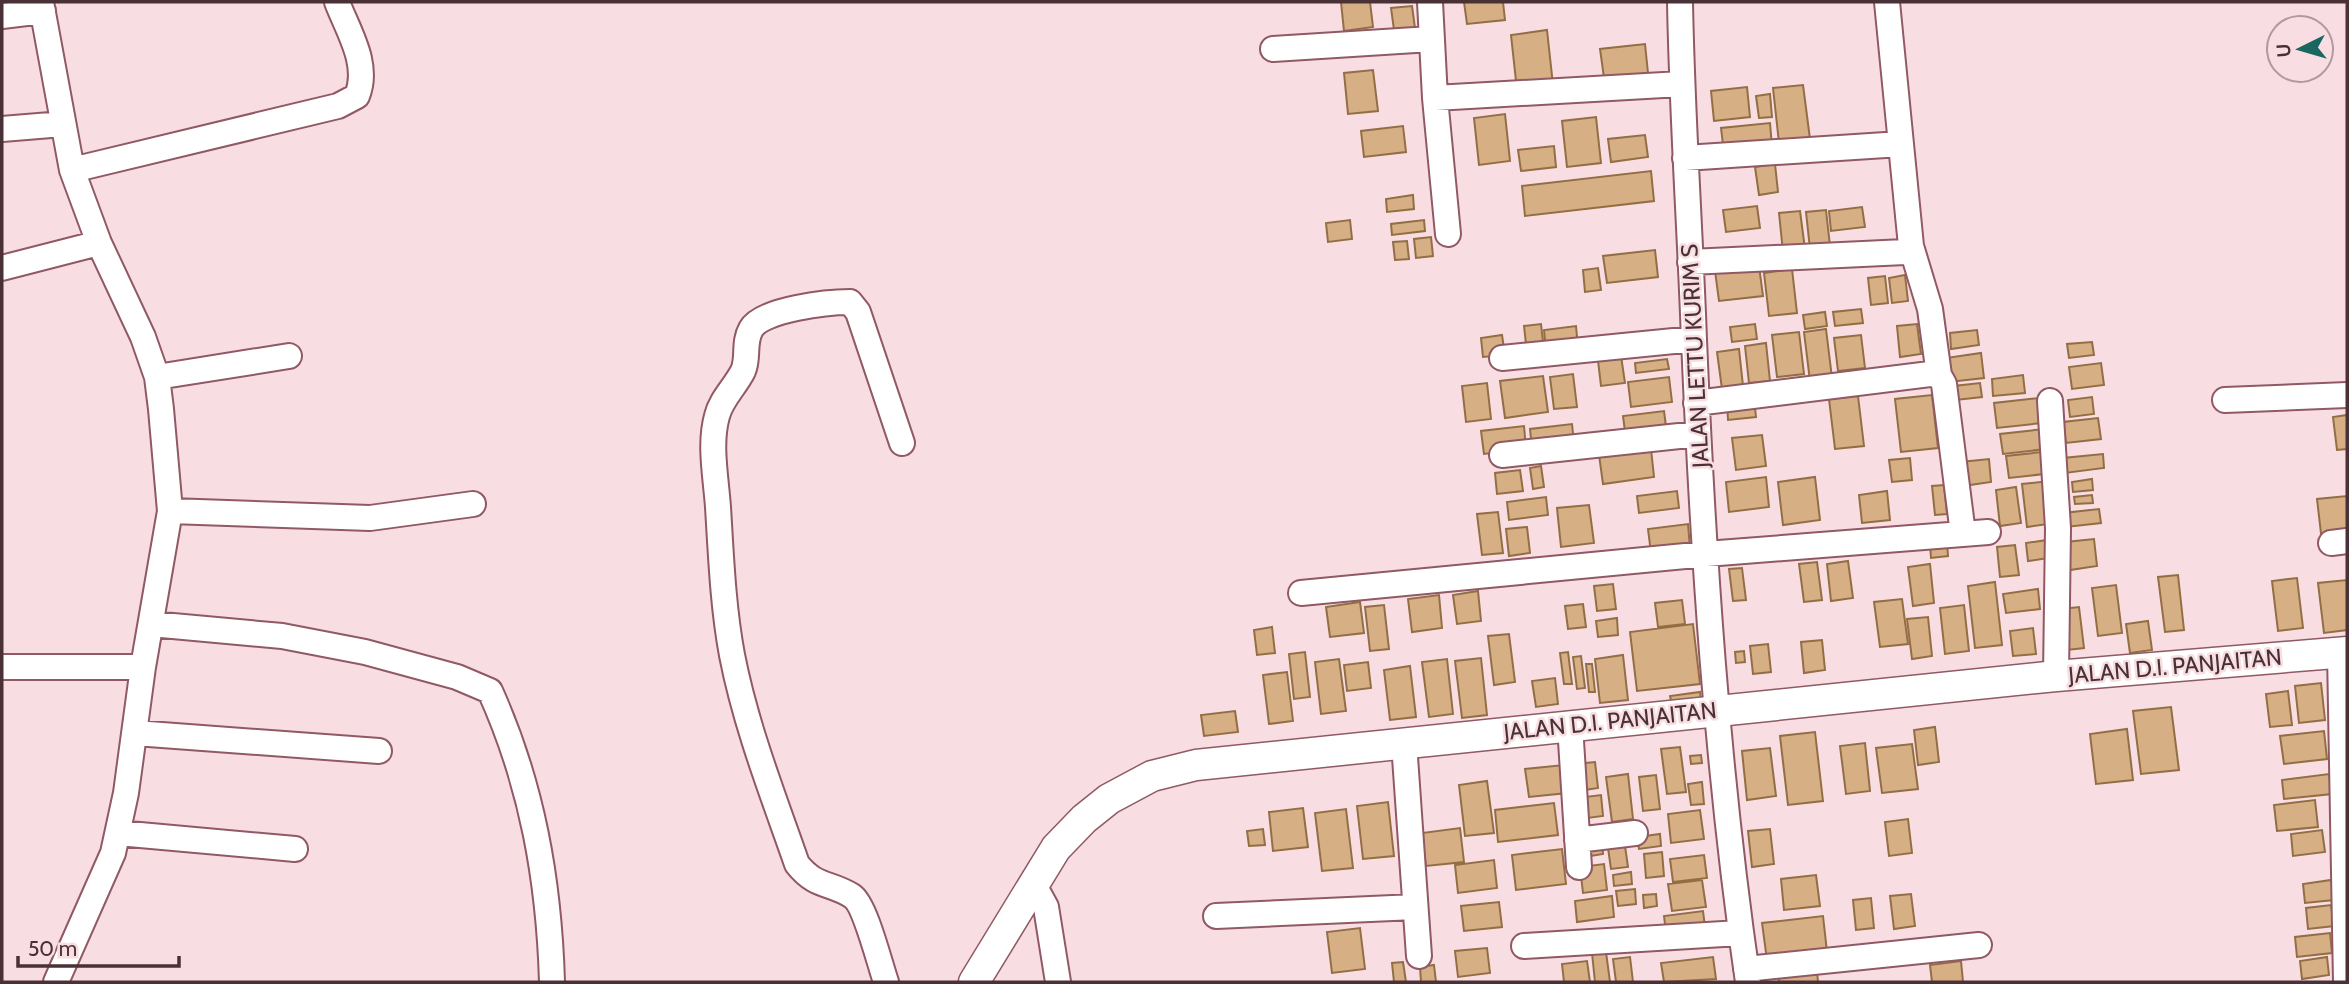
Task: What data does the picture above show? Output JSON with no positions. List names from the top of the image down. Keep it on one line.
{"streets":{"main road":["JALAN D.I. PANJAITAN"],"street":["JALAN LETTU KURIM S"]},"crossings":[["JALAN LETTU KURIM S","JALAN D.I. PANJAITAN"]],"scale_bar":"50 m","north":"left"}
